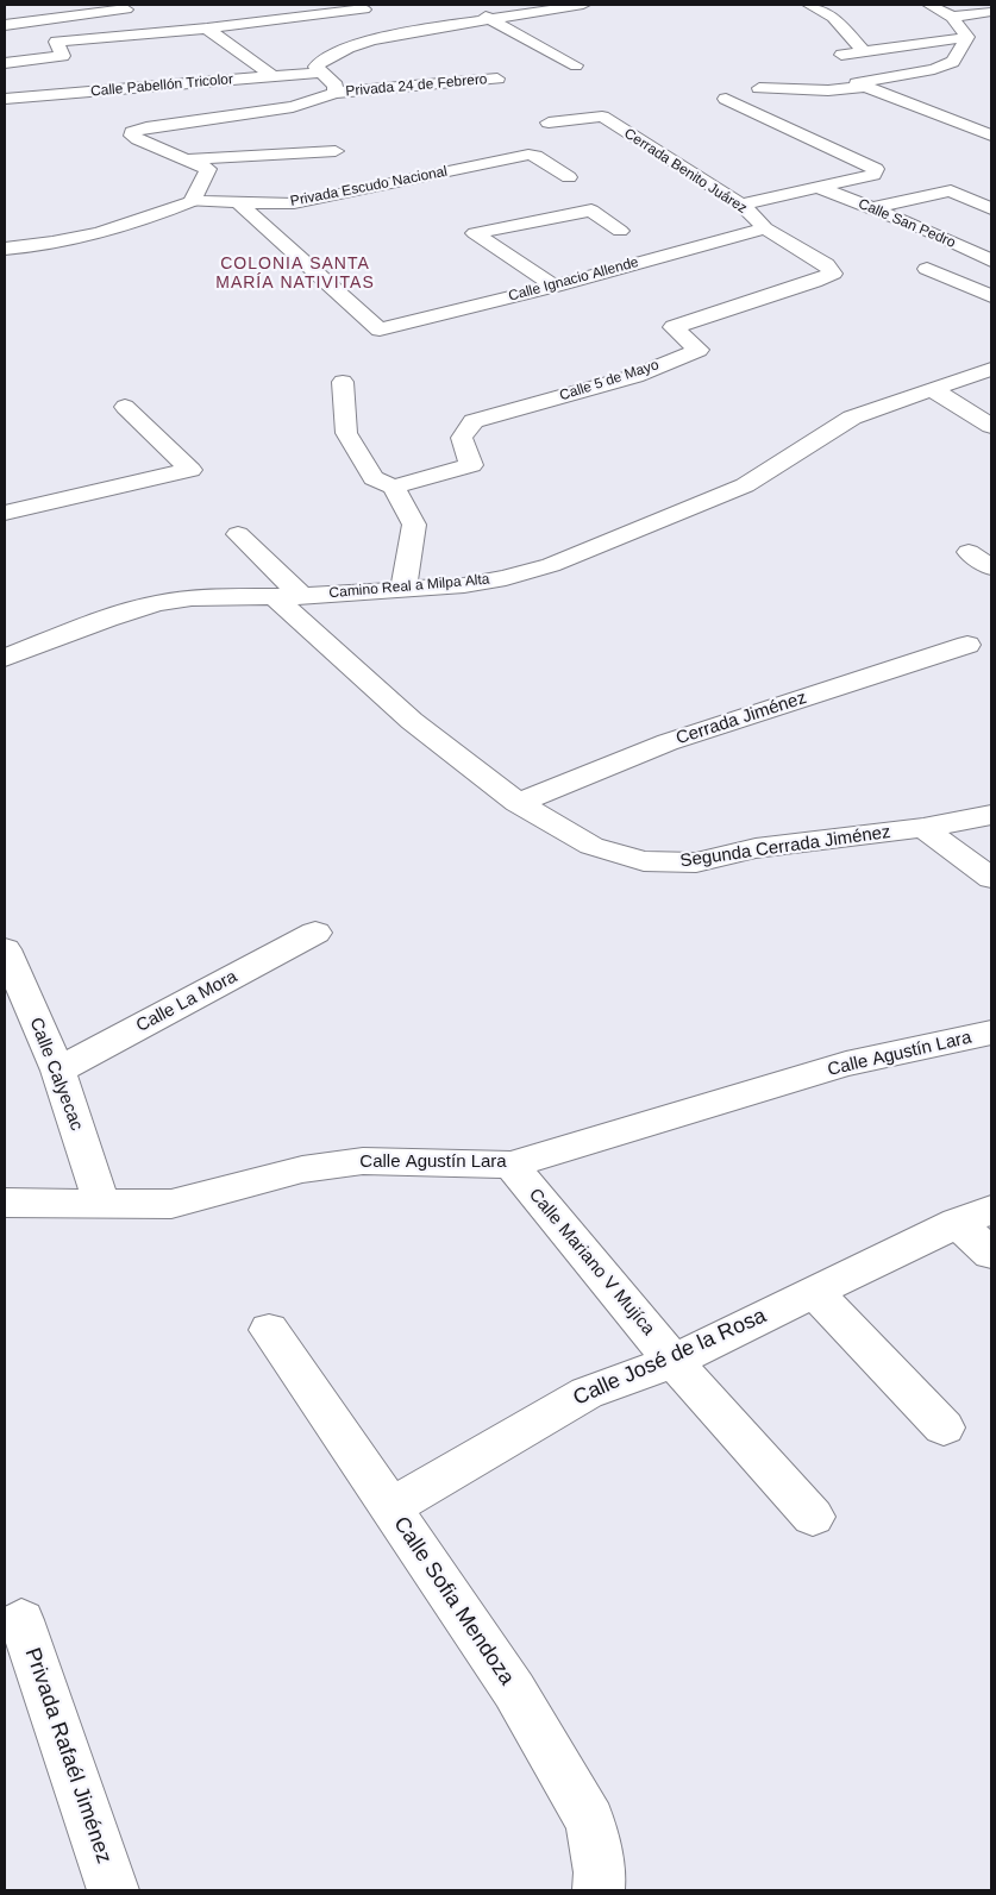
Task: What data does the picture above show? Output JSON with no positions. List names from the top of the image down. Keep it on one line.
{"streets":{"street":["Calle Pabellón Tricolor","Privada 24 de Febrero","Cerrada Benito Juárez","Privada Escudo Nacional","Calle San Pedro","Calle Ignacio Allende","Calle 5 de Mayo","Camino Real a Milpa Alta","Cerrada Jiménez","Segunda Cerrada Jiménez","Calle La Mora","Calle Agustín Lara","Calle Calyecac","Calle Mariano V Mujíca","Calle José de la Rosa","Calle Sofia Mendoza","Privada Rafaél Jiménez"]},"crossings":[["Cerrada Benito Juárez","Calle Ignacio Allende"],["Cerrada Benito Juárez","Calle 5 de Mayo"],["Privada Escudo Nacional","Calle Ignacio Allende"],["Calle Ignacio Allende","Calle 5 de Mayo"],["Camino Real a Milpa Alta","Segunda Cerrada Jiménez"],["Cerrada Jiménez","Segunda Cerrada Jiménez"],["Calle La Mora","Calle Calyecac"],["Calle Agustín Lara","Calle Calyecac"],["Calle Agustín Lara","Calle Mariano V Mujíca"],["Calle Mariano V Mujíca","Calle José de la Rosa"],["Calle José de la Rosa","Calle Sofia Mendoza"]],"districts":["COLONIA SANTA MARÍA NATIVITAS"]}
